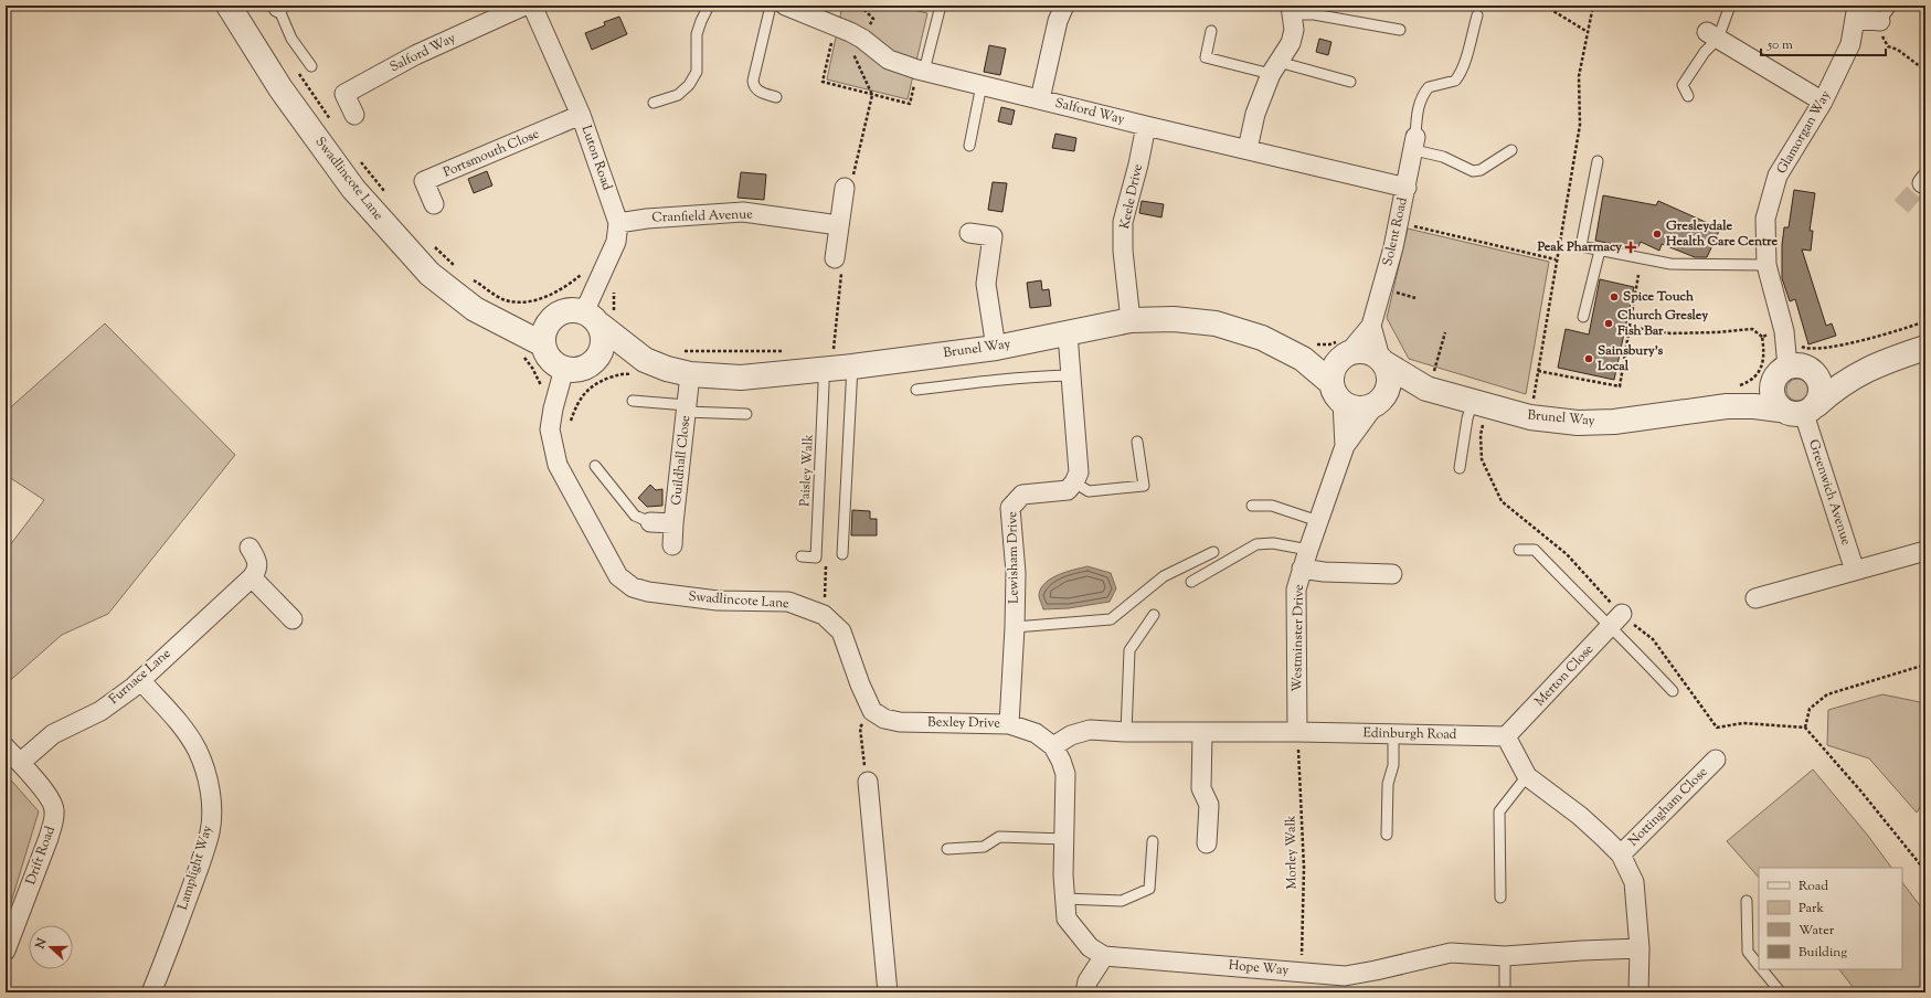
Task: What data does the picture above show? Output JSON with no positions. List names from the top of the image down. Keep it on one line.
{"streets":{"street":["Salford Way","Glamorgan Way","Portsmouth Close","Luton Road","Swadlincote Lane","Keele Drive","Cranfield Avenue","Solent Road","Brunel Way","Guildhall Close","Greenwich Avenue","Lewisham Drive","Westminster Drive","Merton Close","Furnace Lane","Bexley Drive","Edinburgh Road","Nottingham Close","Drift Road","Lamplight Way","Hope Way"],"lane":["Paisley Walk"],"path":["Morley Walk"]},"crossings":[["Salford Way","Keele Drive"],["Salford Way","Solent Road"],["Glamorgan Way","Brunel Way"],["Glamorgan Way","Greenwich Avenue"],["Portsmouth Close","Luton Road"],["Luton Road","Swadlincote Lane"],["Luton Road","Cranfield Avenue"],["Luton Road","Brunel Way"],["Swadlincote Lane","Brunel Way"],["Swadlincote Lane","Bexley Drive"],["Keele Drive","Brunel Way"],["Solent Road","Brunel Way"],["Solent Road","Westminster Drive"],["Brunel Way","Guildhall Close"],["Brunel Way","Paisley Walk"],["Brunel Way","Greenwich Avenue"],["Brunel Way","Westminster Drive"],["Lewisham Drive","Bexley Drive"],["Westminster Drive","Edinburgh Road"],["Westminster Drive","Morley Walk"],["Merton Close","Edinburgh Road"],["Furnace Lane","Drift Road"],["Furnace Lane","Lamplight Way"],["Bexley Drive","Edinburgh Road"],["Edinburgh Road","Morley Walk"],["Morley Walk","Hope Way"]],"places":{"other":["Gresleydale Health Care Centre","Spice Touch","Church Gresley Fish Bar","Sainsbury's Local"],"health":["Peak Pharmacy"]},"legend":["Road","Park","Water","Building"],"scale_bar":"50 m","north":"left"}
